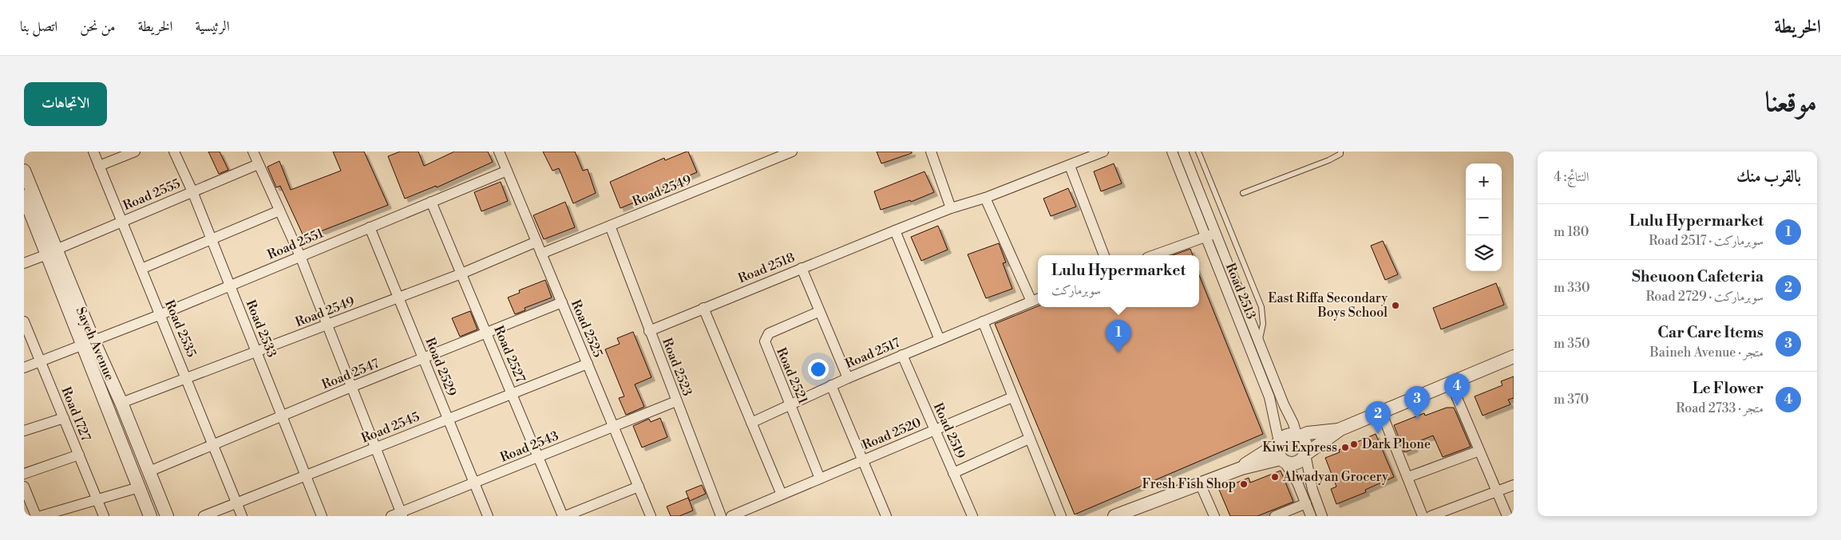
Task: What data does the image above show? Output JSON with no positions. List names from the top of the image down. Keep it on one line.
{"streets":{"street":["Road 2549","Road 2555","Road 2551","Road 2518","Road 2513","Road 2535","Road 2533","Road 2525","Sayeh Avenue","Road 2517","Road 2527","Road 2529","Road 2523","Road 2547","Road 2521","Road 1727","Road 2545","Road 2519","Road 2520","Road 2543"]},"crossings":[["Road 2549","Road 2535"],["Road 2549","Road 2533"],["Road 2549","Road 2525"],["Road 2549","Sayeh Avenue"],["Road 2549","Road 2527"],["Road 2549","Road 2529"],["Road 2549","Road 2523"],["Road 2555","Road 2535"],["Road 2555","Road 2533"],["Road 2555","Sayeh Avenue"],["Road 2551","Road 2535"],["Road 2551","Road 2533"],["Road 2551","Road 2525"],["Road 2551","Sayeh Avenue"],["Road 2551","Road 2527"],["Road 2551","Road 2529"],["Road 2551","Road 1727"],["Road 2518","Road 2517"],["Road 2518","Road 2523"],["Road 2535","Road 2547"],["Road 2535","Road 2545"],["Road 2533","Road 2547"],["Road 2533","Road 2545"],["Road 2525","Road 2547"],["Road 2525","Road 2545"],["Road 2525","Road 2543"],["Sayeh Avenue","Road 2547"],["Road 2517","Road 2521"],["Road 2517","Road 2519"],["Road 2527","Road 2547"],["Road 2527","Road 2545"],["Road 2527","Road 2543"],["Road 2529","Road 2547"],["Road 2529","Road 2545"],["Road 2529","Road 2543"],["Road 2523","Road 2543"],["Road 2521","Road 2520"],["Road 2519","Road 2520"]],"places":["East Riffa Secondary Boys School","Dark Phone","Kiwi Express","Alwadyan Grocery","Fresh Fish Shop"],"page":{"header":"الخريطة","nav":["الرئيسية","الخريطة","من نحن","اتصل بنا"],"title":"موقعنا","buttons":"الاتجاهات","heading":["بالقرب منك","النتائج: 4"],"map_buttons":["+","−"],"list":[{"mark":"1","name":"Lulu Hypermarket","note":"سوبرماركت · Road 2517","value":"180 m"},{"mark":"2","name":"Sheuoon Cafeteria","note":"سوبرماركت · Road 2729","value":"330 m"},{"mark":"3","name":"Car Care Items","note":"متجر · Baineh Avenue","value":"350 m"},{"mark":"4","name":"Le Flower","note":"متجر · Road 2733","value":"370 m"}],"popup":["Lulu Hypermarket","سوبرماركت"],"pins":["1","4","3","2"]}}
